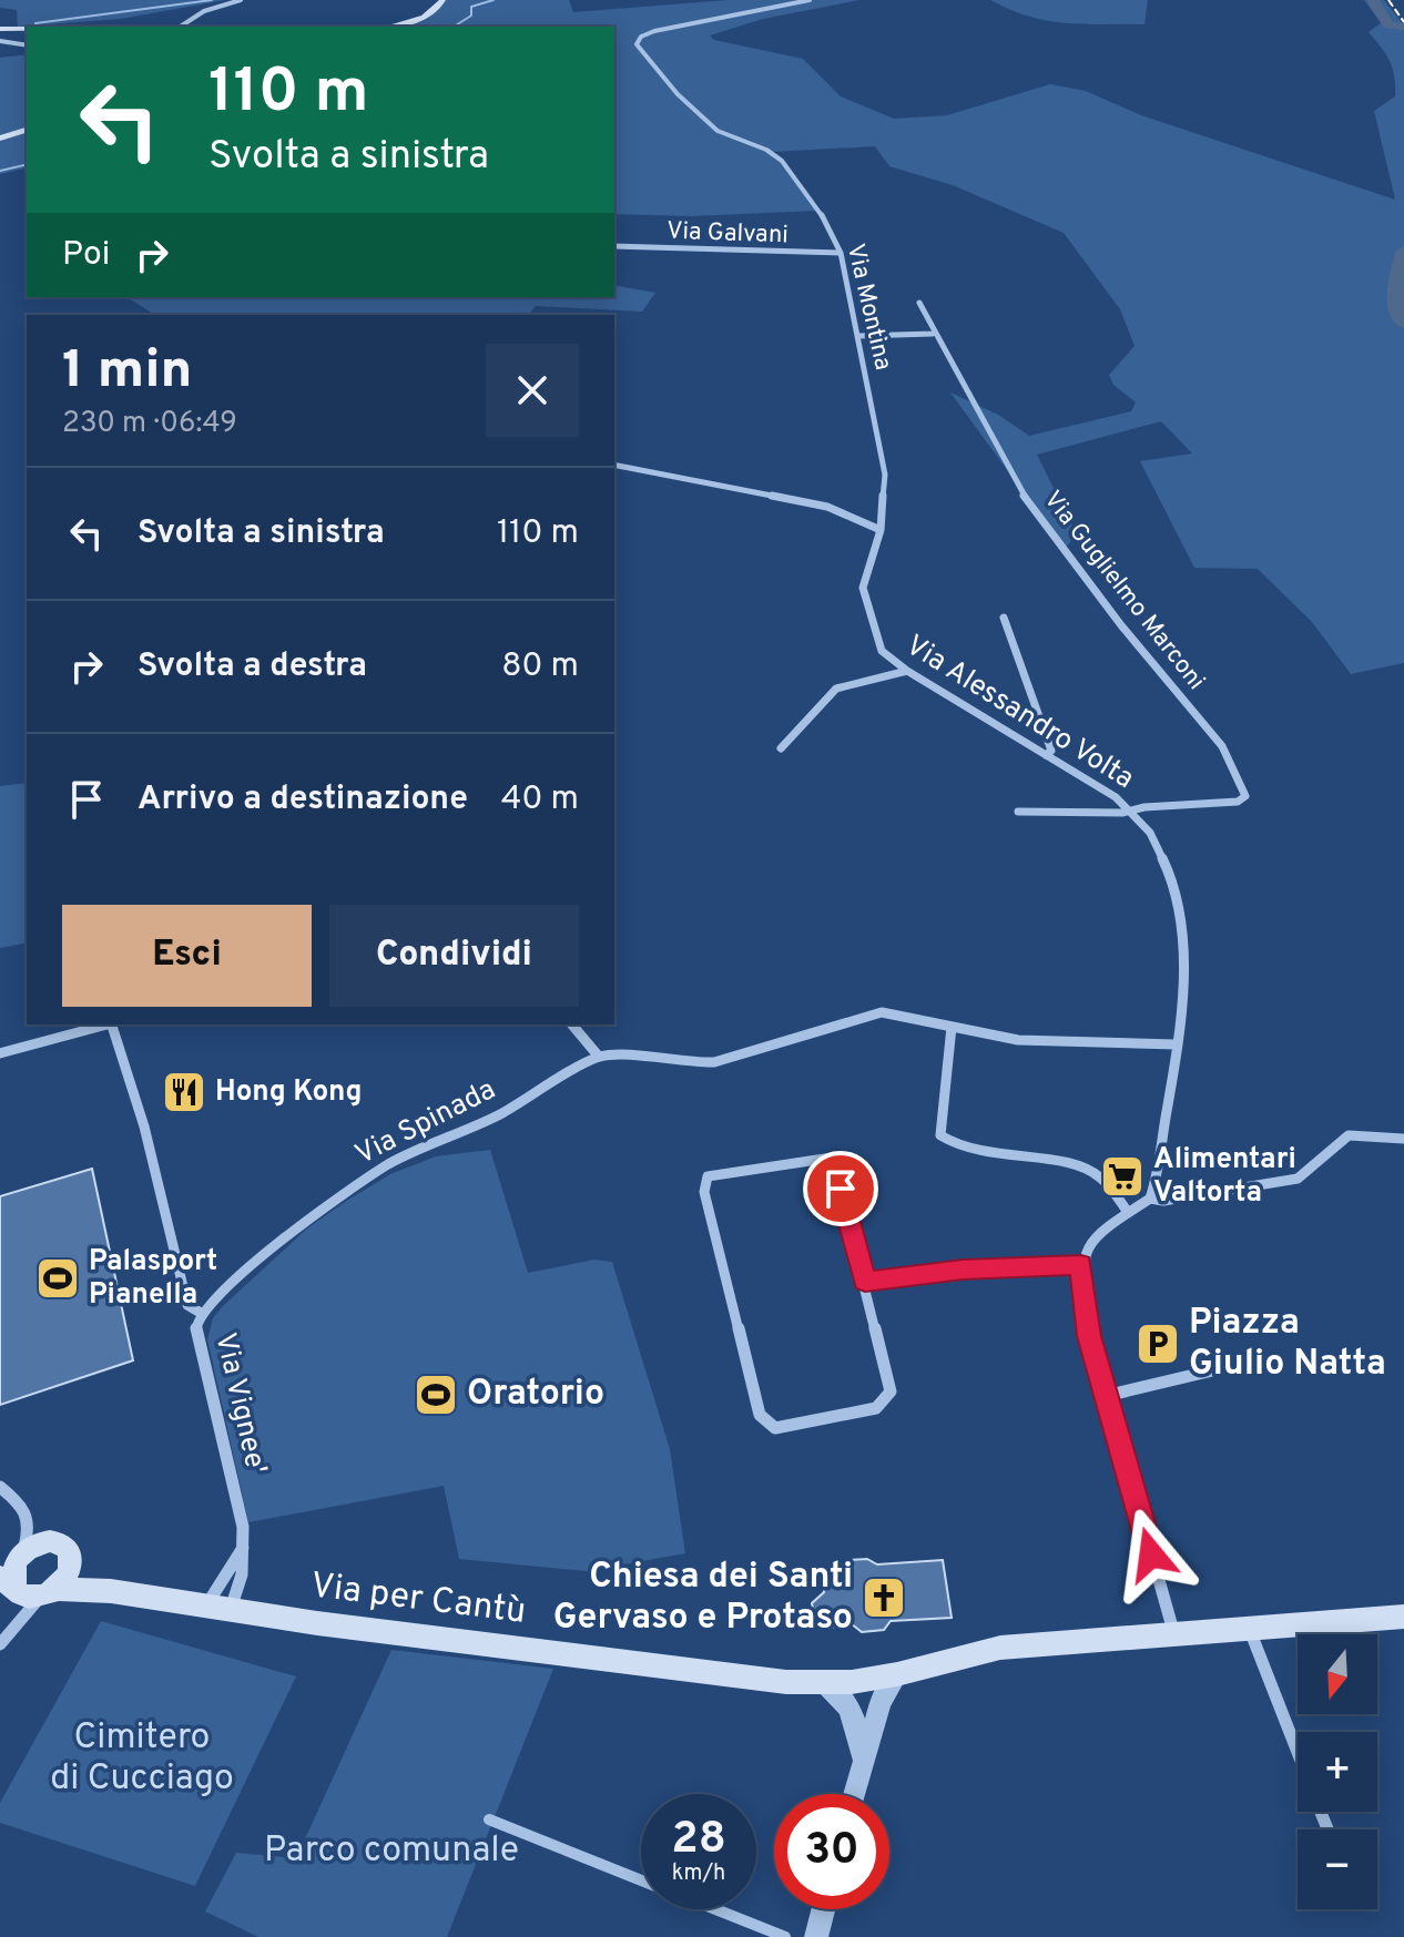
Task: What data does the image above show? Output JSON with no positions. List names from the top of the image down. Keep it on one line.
{"streets":{"main road":["Via per Cantù"],"street":["Via Galvani","Via Montina","Via Guglielmo Marconi","Via Alessandro Volta","Via Spinada","Via Vignee'"]},"crossings":[["Via Galvani","Via Montina"],["Via Montina","Via Alessandro Volta"],["Via Guglielmo Marconi","Via Alessandro Volta"],["Via Spinada","Via Vignee'"],["Via Vignee'","Via per Cantù"]],"parks":["Cimitero di Cucciago","Parco comunale"],"places":{"restaurant":["Hong Kong"],"supermarket":["Alimentari Valtorta"],"sports":["Palasport Pianella","Oratorio"],"parking":["Piazza Giulio Natta"],"church":["Chiesa dei Santi Gervaso e Protaso"]},"north":"bottom","page":{"turn":["110 m","Svolta a sinistra"],"then":"Poi","heading":["1 min","230 m · 06:49"],"list":[{"name":"Svolta a sinistra","value":"110 m"},{"name":"Svolta a destra","value":"80 m"},{"name":"Arrivo a destinazione","value":"40 m"}],"buttons":["Esci","Condividi"],"map_buttons":["+","−"],"speed":"28 km/h","limit":"30"}}
